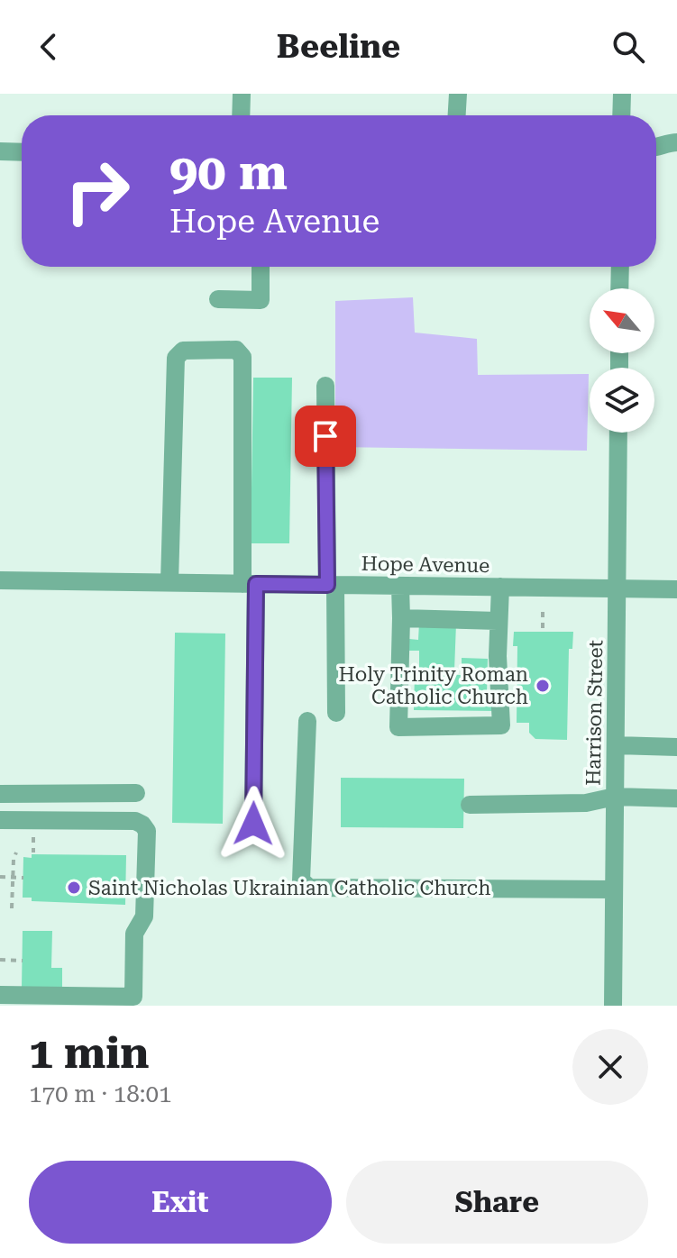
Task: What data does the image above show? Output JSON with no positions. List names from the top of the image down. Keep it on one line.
{"streets":{"street":["Hope Avenue","Harrison Street"]},"crossings":[["Hope Avenue","Harrison Street"]],"places":["Holy Trinity Roman Catholic Church","Saint Nicholas Ukrainian Catholic Church"],"north":"top left","page":{"header":"Beeline","turn":["90 m","Hope Avenue"],"heading":["1 min","170 m · 18:01"],"buttons":["Exit","Share"]}}
